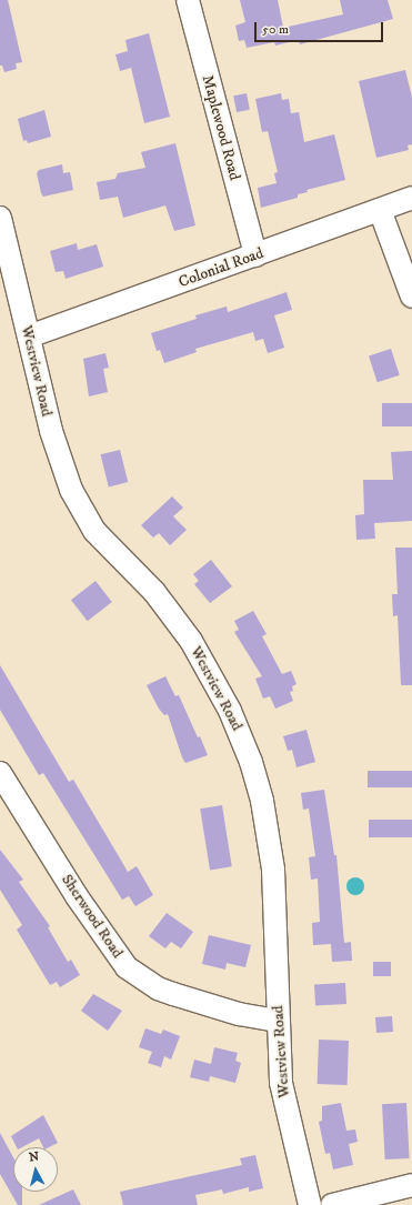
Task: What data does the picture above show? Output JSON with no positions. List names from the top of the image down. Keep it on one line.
{"streets":{"street":["Maplewood Road","Colonial Road","Westview Road","Sherwood Road"]},"crossings":[["Maplewood Road","Colonial Road"],["Colonial Road","Westview Road"],["Westview Road","Sherwood Road"]],"scale_bar":"50 m","north":"top"}
